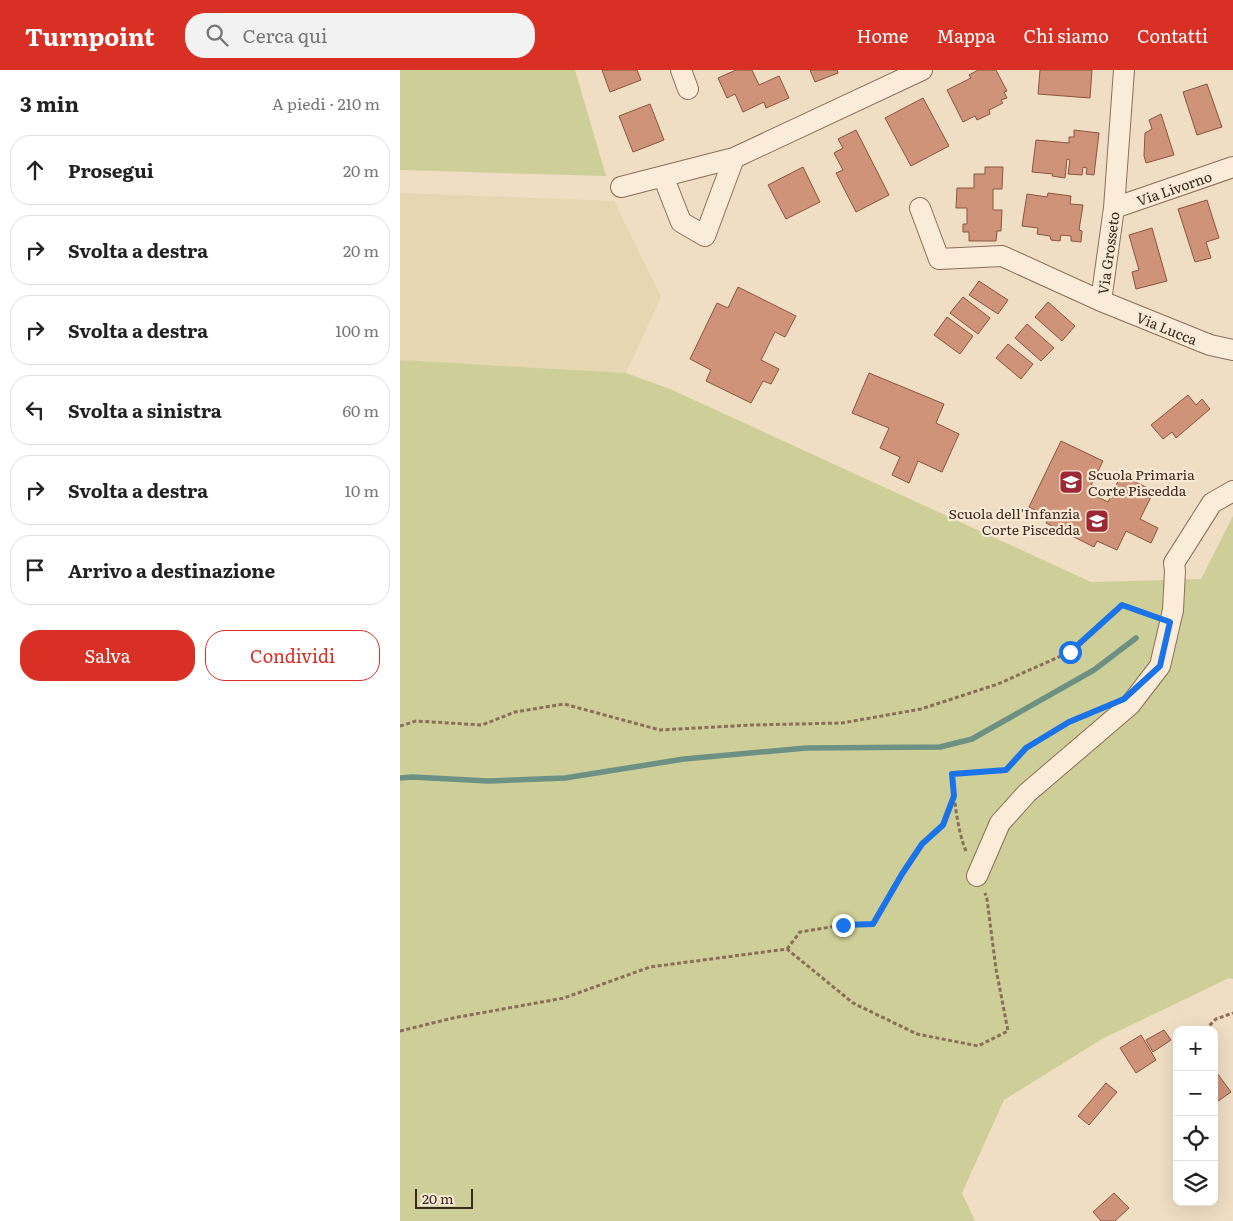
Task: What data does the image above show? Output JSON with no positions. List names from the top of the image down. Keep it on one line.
{"streets":{"street":["Via Livorno","Via Grosseto","Via Lucca"]},"crossings":[["Via Livorno","Via Grosseto"],["Via Grosseto","Via Lucca"]],"places":{"school or university":["Scuola Primaria Corte Piscedda","Scuola dell'Infanzia Corte Piscedda"]},"scale_bar":"20 m","page":{"header":"Turnpoint","search":"Cerca qui","nav":["Home","Mappa","Chi siamo","Contatti"],"heading":["3 min","A piedi · 210 m"],"list":[["Prosegui","20 m"],["Svolta a destra","20 m"],["Svolta a destra","100 m"],["Svolta a sinistra","60 m"],["Svolta a destra","10 m"],"Arrivo a destinazione"],"buttons":["Salva","Condividi"],"map_buttons":["+","−"],"scale":"20 m"}}
